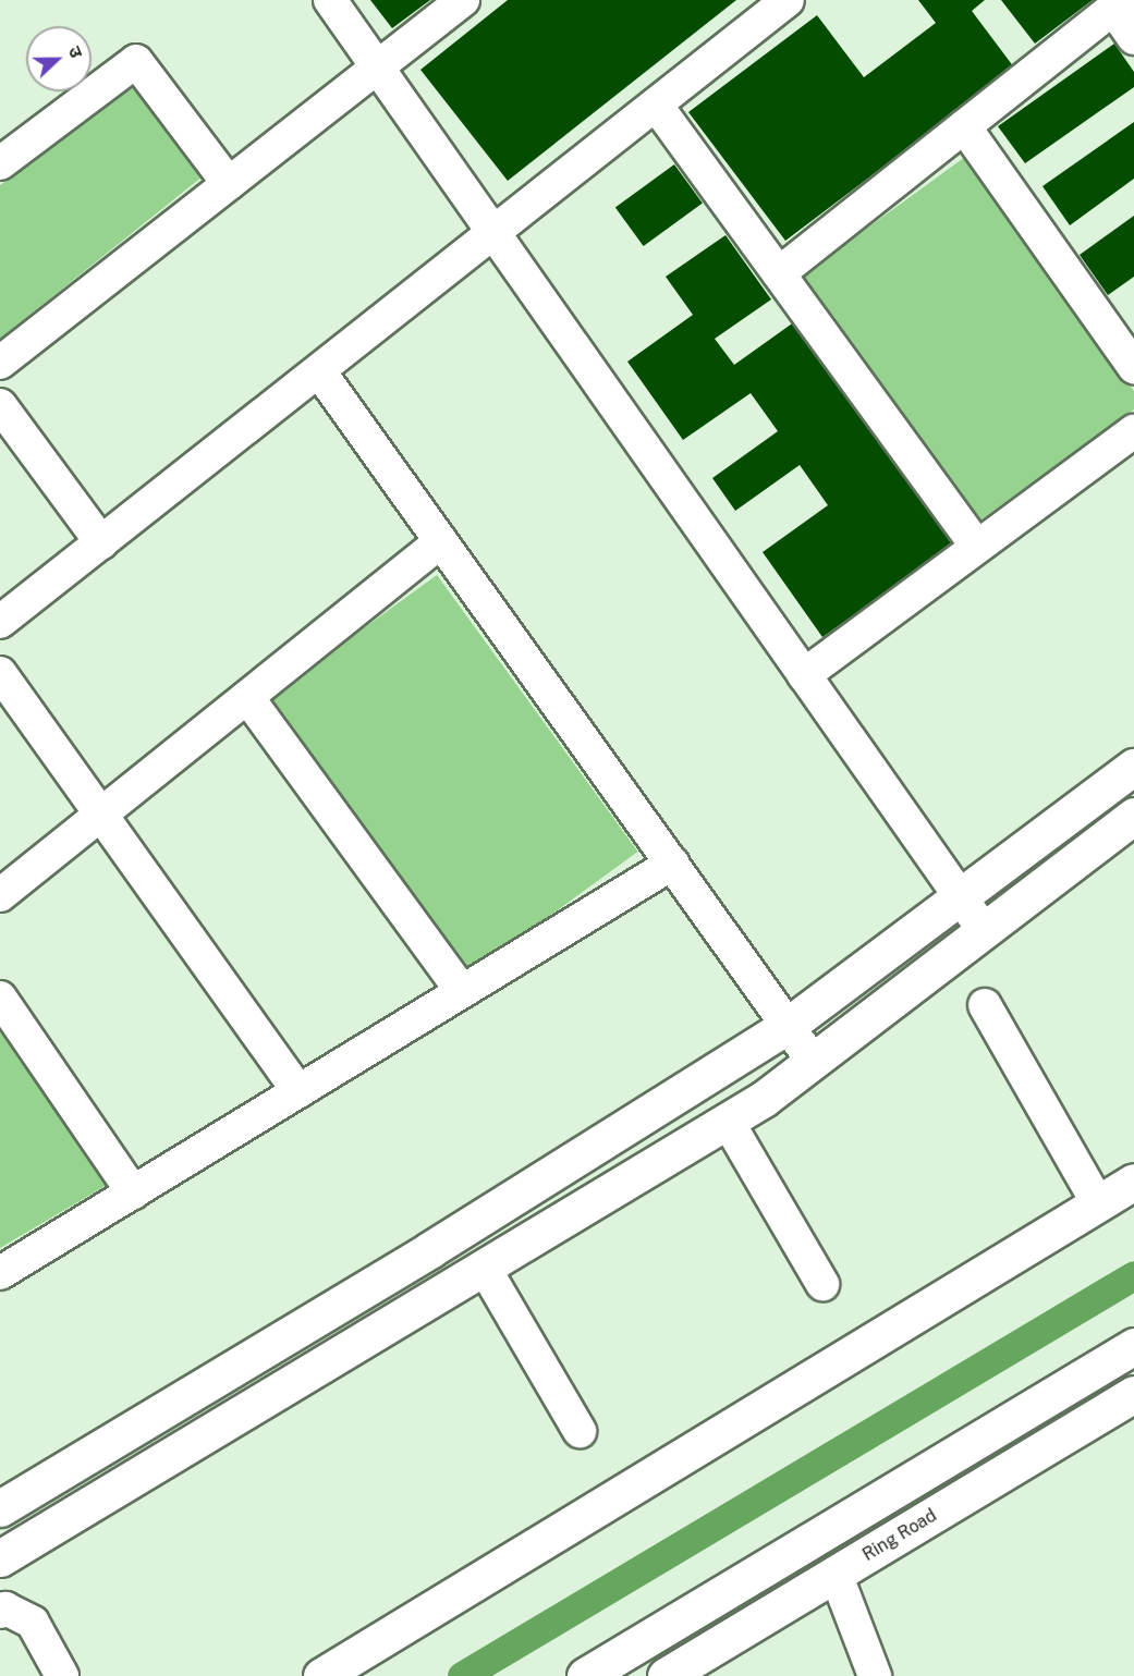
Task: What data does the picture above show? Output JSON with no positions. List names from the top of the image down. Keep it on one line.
{"streets":{"street":["Ring Road"]},"north":"right"}
